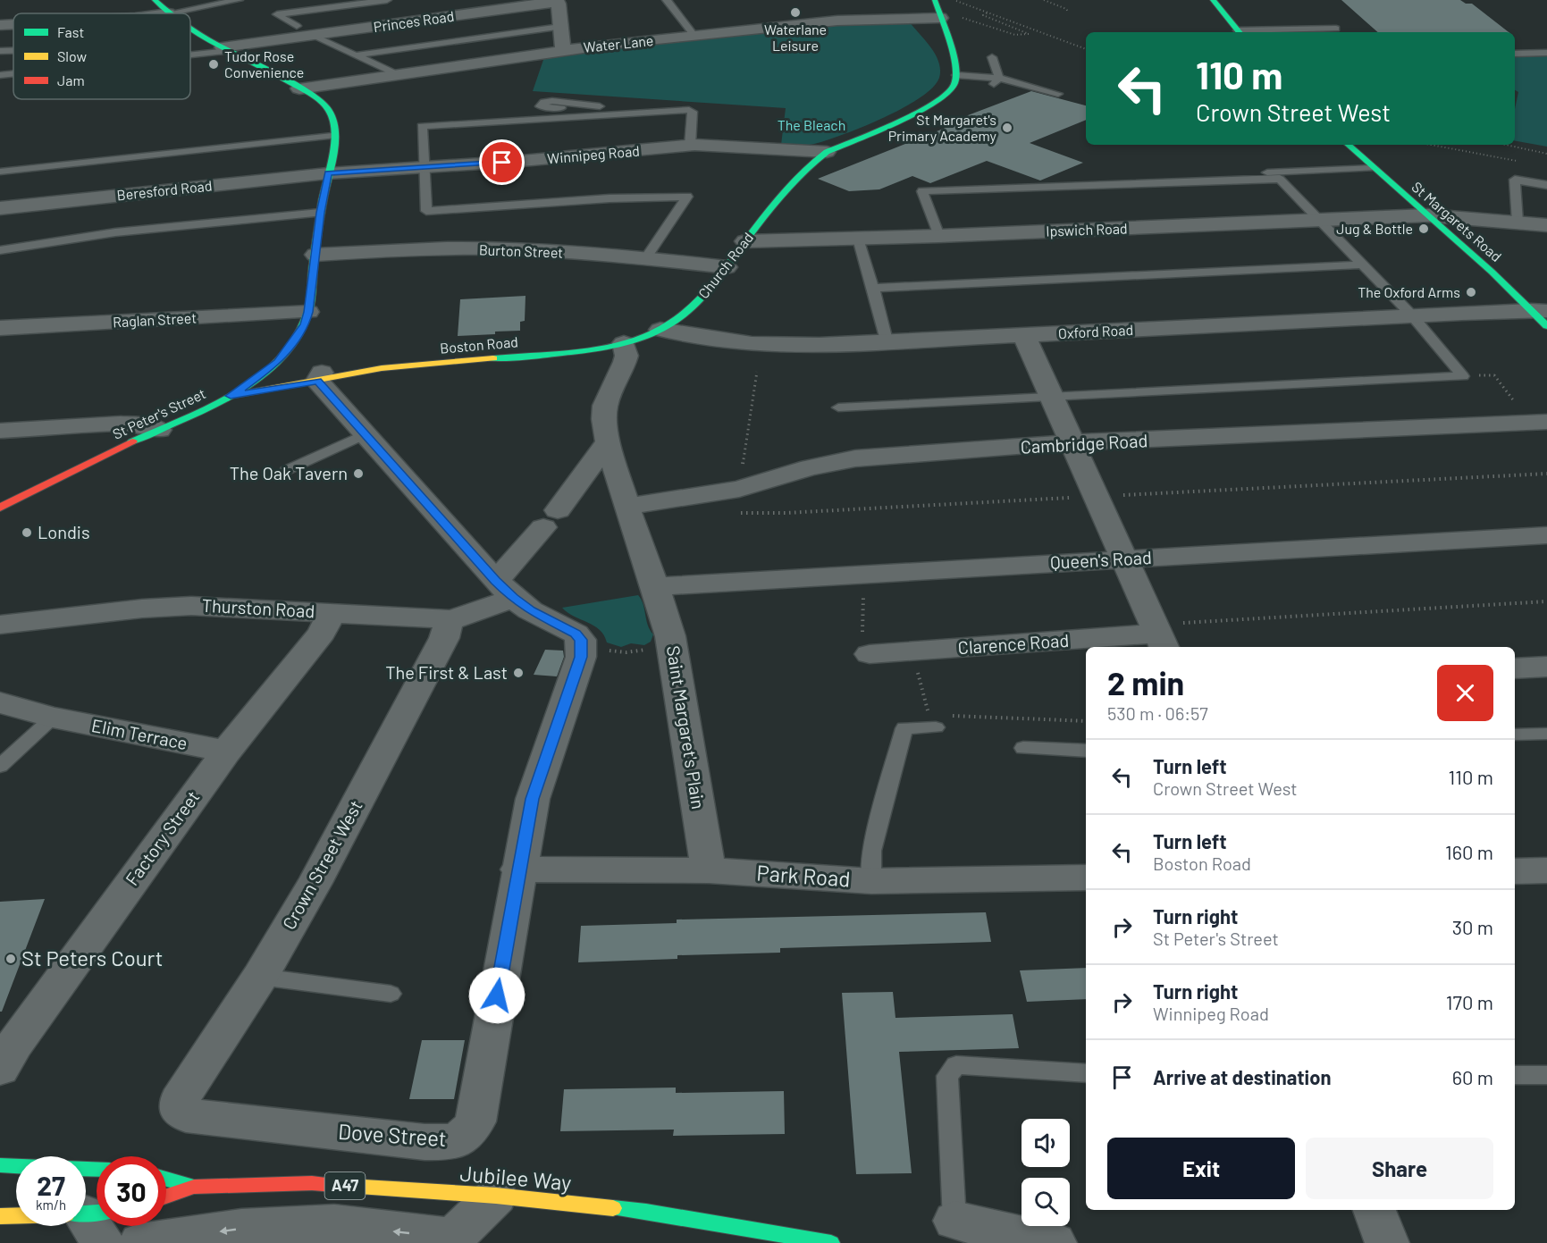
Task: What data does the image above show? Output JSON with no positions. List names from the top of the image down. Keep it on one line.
{"streets":{"main road":["St Margarets Road","Church Road","Boston Road","St Peter's Street","Jubilee Way","A47"],"street":["Princes Road","Water Lane","Winnipeg Road","Beresford Road","Ipswich Road","Burton Street","Raglan Street","Oxford Road","Cambridge Road","Queen's Road","Thurston Road","Clarence Road","Saint Margaret's Plain","Elim Terrace","Factory Street","Crown Street West","Park Road","Dove Street"]},"crossings":[["Princes Road","Water Lane"],["Princes Road","St Peter's Street"],["Water Lane","St Peter's Street"],["Winnipeg Road","Beresford Road"],["Winnipeg Road","Church Road"],["Winnipeg Road","St Peter's Street"],["Beresford Road","St Peter's Street"],["St Margarets Road","Ipswich Road"],["St Margarets Road","Oxford Road"],["Ipswich Road","Church Road"],["Burton Street","Church Road"],["Burton Street","St Peter's Street"],["Church Road","Oxford Road"],["Church Road","Boston Road"],["Raglan Street","St Peter's Street"],["Boston Road","St Peter's Street"],["Queen's Road","Saint Margaret's Plain"],["Thurston Road","Factory Street"],["Thurston Road","Crown Street West"],["Saint Margaret's Plain","Park Road"],["Elim Terrace","Factory Street"],["Crown Street West","Dove Street"],["Park Road","Dove Street"]],"parks":["The Bleach"],"places":["Waterlane Leisure","Tudor Rose Convenience","St Margaret's Primary Academy","Jug & Bottle","The Oxford Arms","The Oak Tavern","Londis","The First & Last","St Peters Court"],"legend":["Fast","Slow","Jam"],"page":{"turn":["110 m","Crown Street West"],"heading":["2 min","530 m · 06:57"],"list":[{"name":"Turn left","note":"Crown Street West","value":"110 m"},{"name":"Turn left","note":"Boston Road","value":"160 m"},{"name":"Turn right","note":"St Peter's Street","value":"30 m"},{"name":"Turn right","note":"Winnipeg Road","value":"170 m"},{"name":"Arrive at destination","value":"60 m"}],"buttons":["Exit","Share"],"speed":"27 km/h","limit":"30"}}
